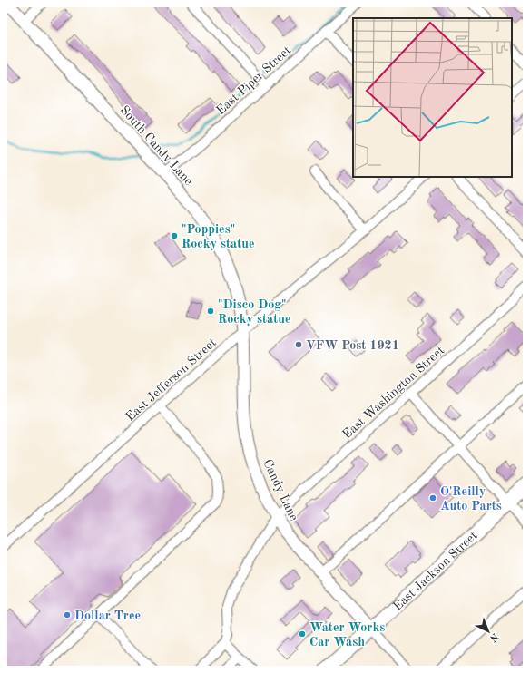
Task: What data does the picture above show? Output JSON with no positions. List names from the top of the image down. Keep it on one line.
{"streets":{"highway":["East Jackson Street"],"main road":["South Candy Lane","Candy Lane"],"street":["East Piper Street","East Jefferson Street","East Washington Street"]},"crossings":[["East Piper Street","South Candy Lane"],["South Candy Lane","East Jefferson Street"],["South Candy Lane","Candy Lane"],["East Jefferson Street","Candy Lane"],["East Washington Street","Candy Lane"],["Candy Lane","East Jackson Street"]],"places":["\"Poppies\" Rocky statue","\"Disco Dog\" Rocky statue","VFW Post 1921","O'Reilly Auto Parts","Dollar Tree","Water Works Car Wash"],"north":"bottom right"}
